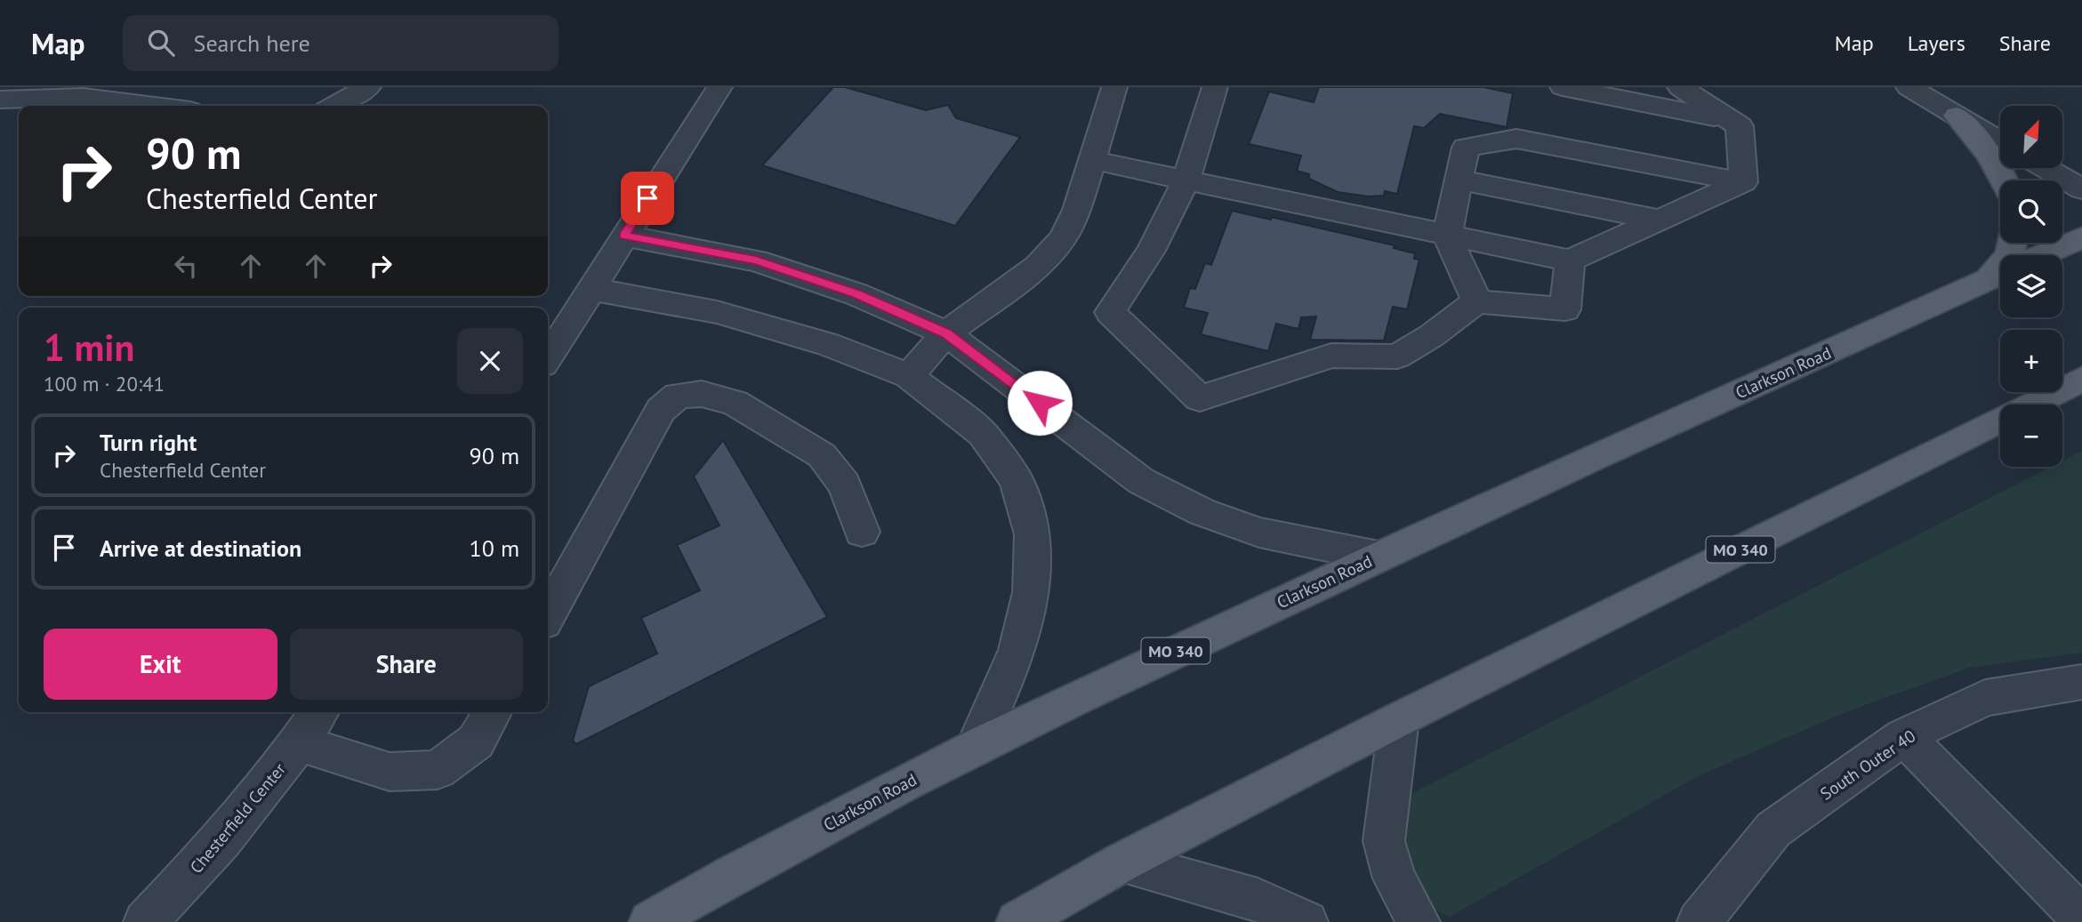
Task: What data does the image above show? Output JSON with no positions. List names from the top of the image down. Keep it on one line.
{"streets":{"main road":["Clarkson Road","MO 340"],"street":["South Outer 40","Chesterfield Center"]},"north":"top right","page":{"header":"Map","search":"Search here","nav":["Map","Layers","Share"],"map_buttons":["+","−"],"turn":["90 m","Chesterfield Center"],"heading":["1 min","100 m · 20:41"],"list":[{"name":"Turn right","note":"Chesterfield Center","value":"90 m"},{"name":"Arrive at destination","value":"10 m"}],"buttons":["Exit","Share"]}}
